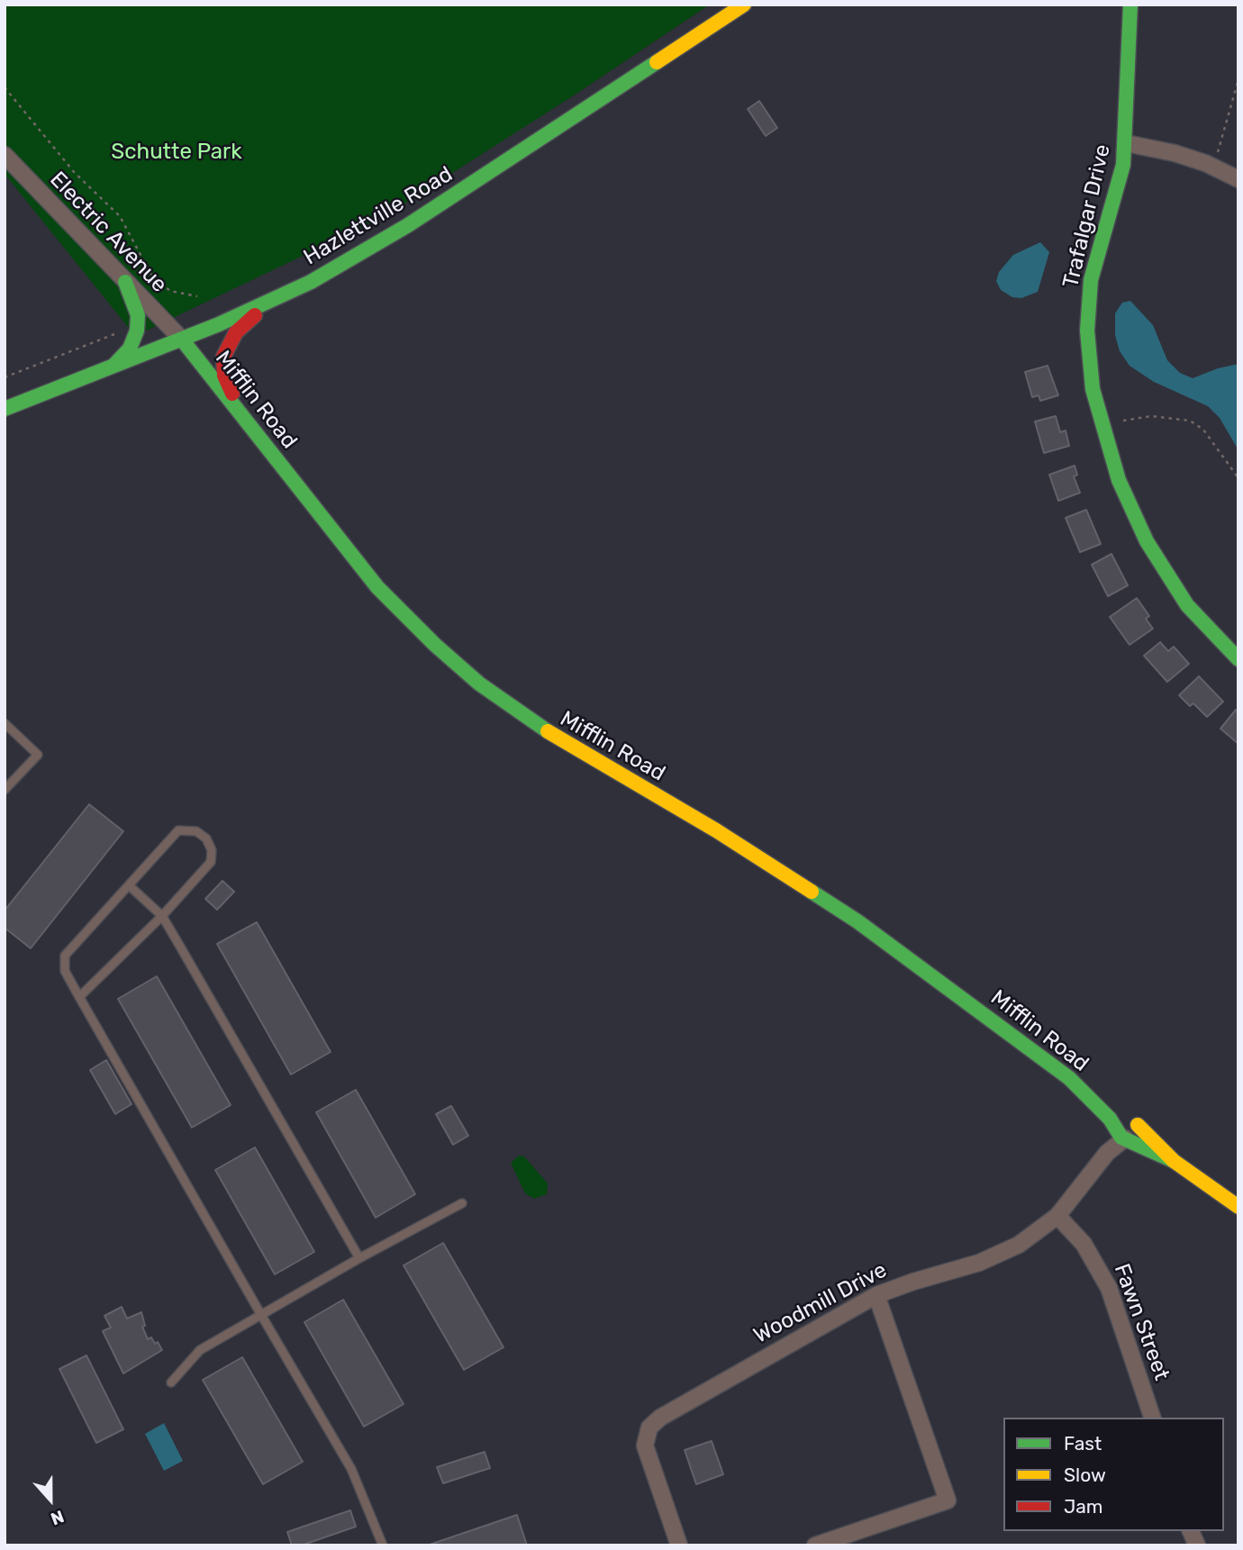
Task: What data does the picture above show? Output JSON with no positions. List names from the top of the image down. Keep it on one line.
{"streets":{"main road":["Hazlettville Road","Trafalgar Drive","Mifflin Road"],"street":["Electric Avenue","Woodmill Drive","Fawn Street"]},"crossings":[["Hazlettville Road","Electric Avenue"],["Hazlettville Road","Mifflin Road"],["Electric Avenue","Mifflin Road"],["Mifflin Road","Woodmill Drive"],["Woodmill Drive","Fawn Street"]],"parks":["Schutte Park"],"legend":["Fast","Slow","Jam"],"north":"bottom"}
